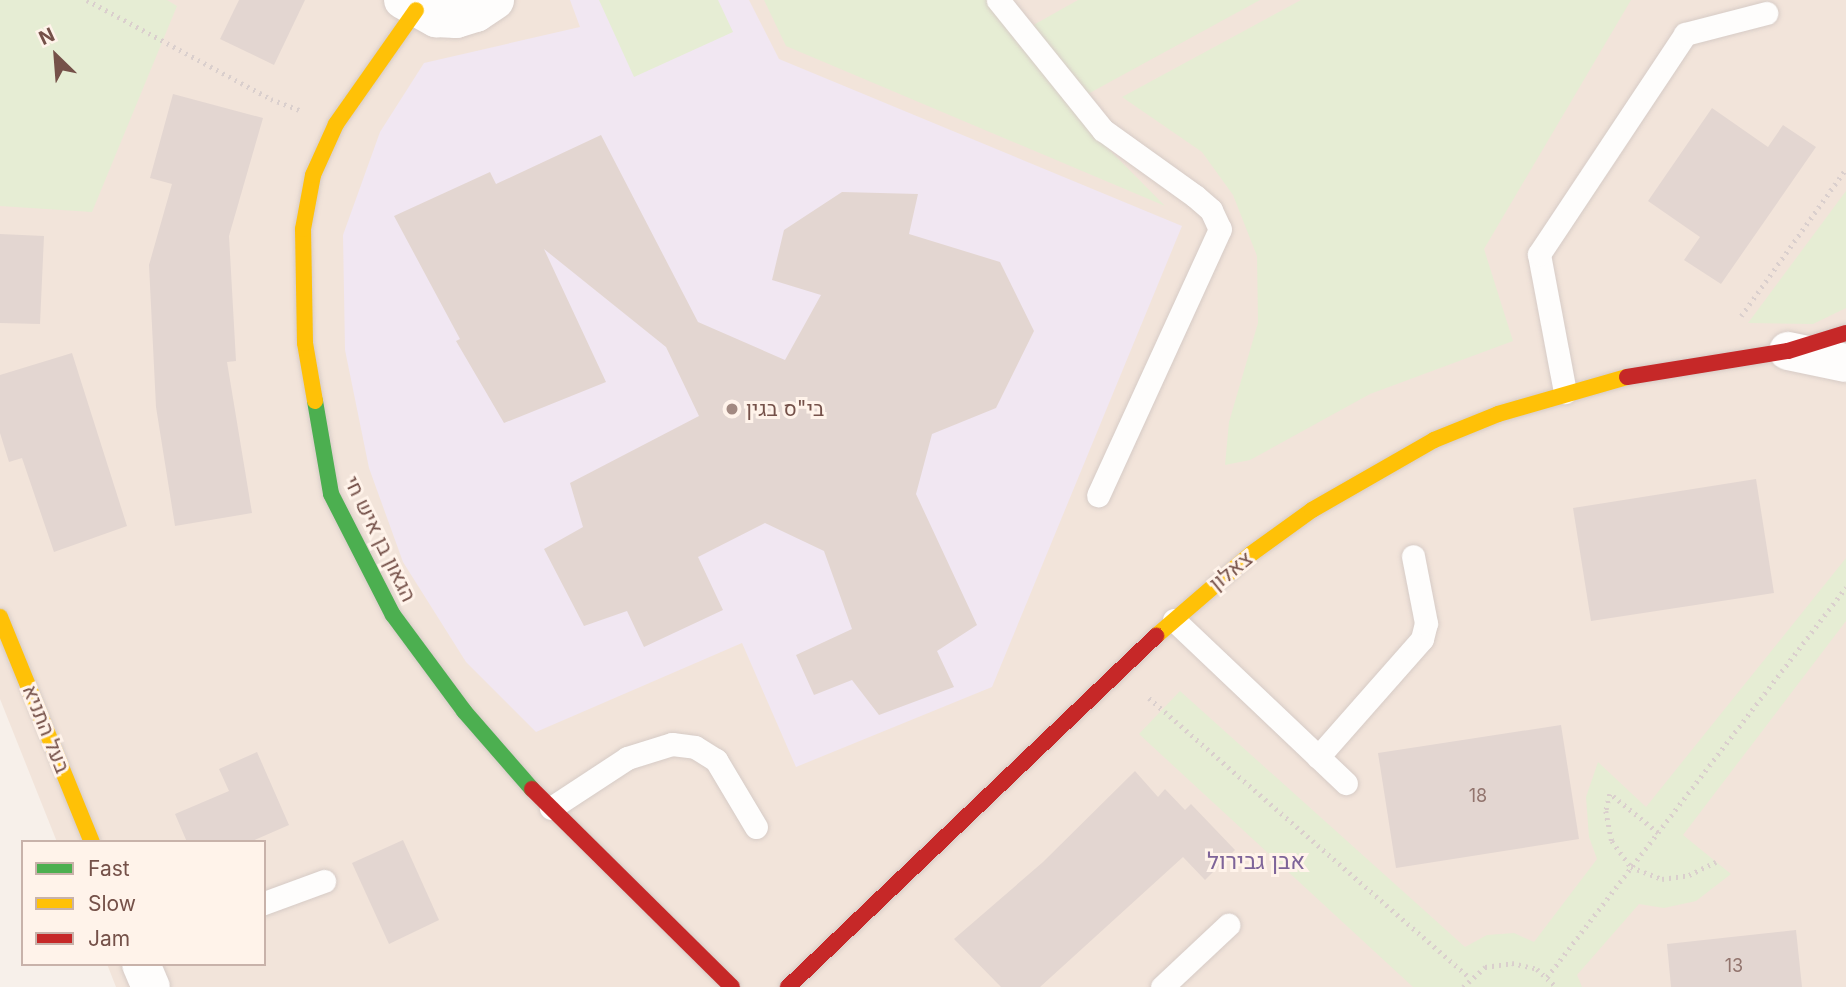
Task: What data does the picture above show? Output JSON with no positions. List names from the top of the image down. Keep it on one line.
{"streets":{"street":["הגאון בן איש חי","צאלון","בעל התניא"]},"districts":["אבן גבירול"],"places":["בי\"ס בגין"],"house_numbers":["18","13"],"legend":["Fast","Slow","Jam"],"north":"top left"}
